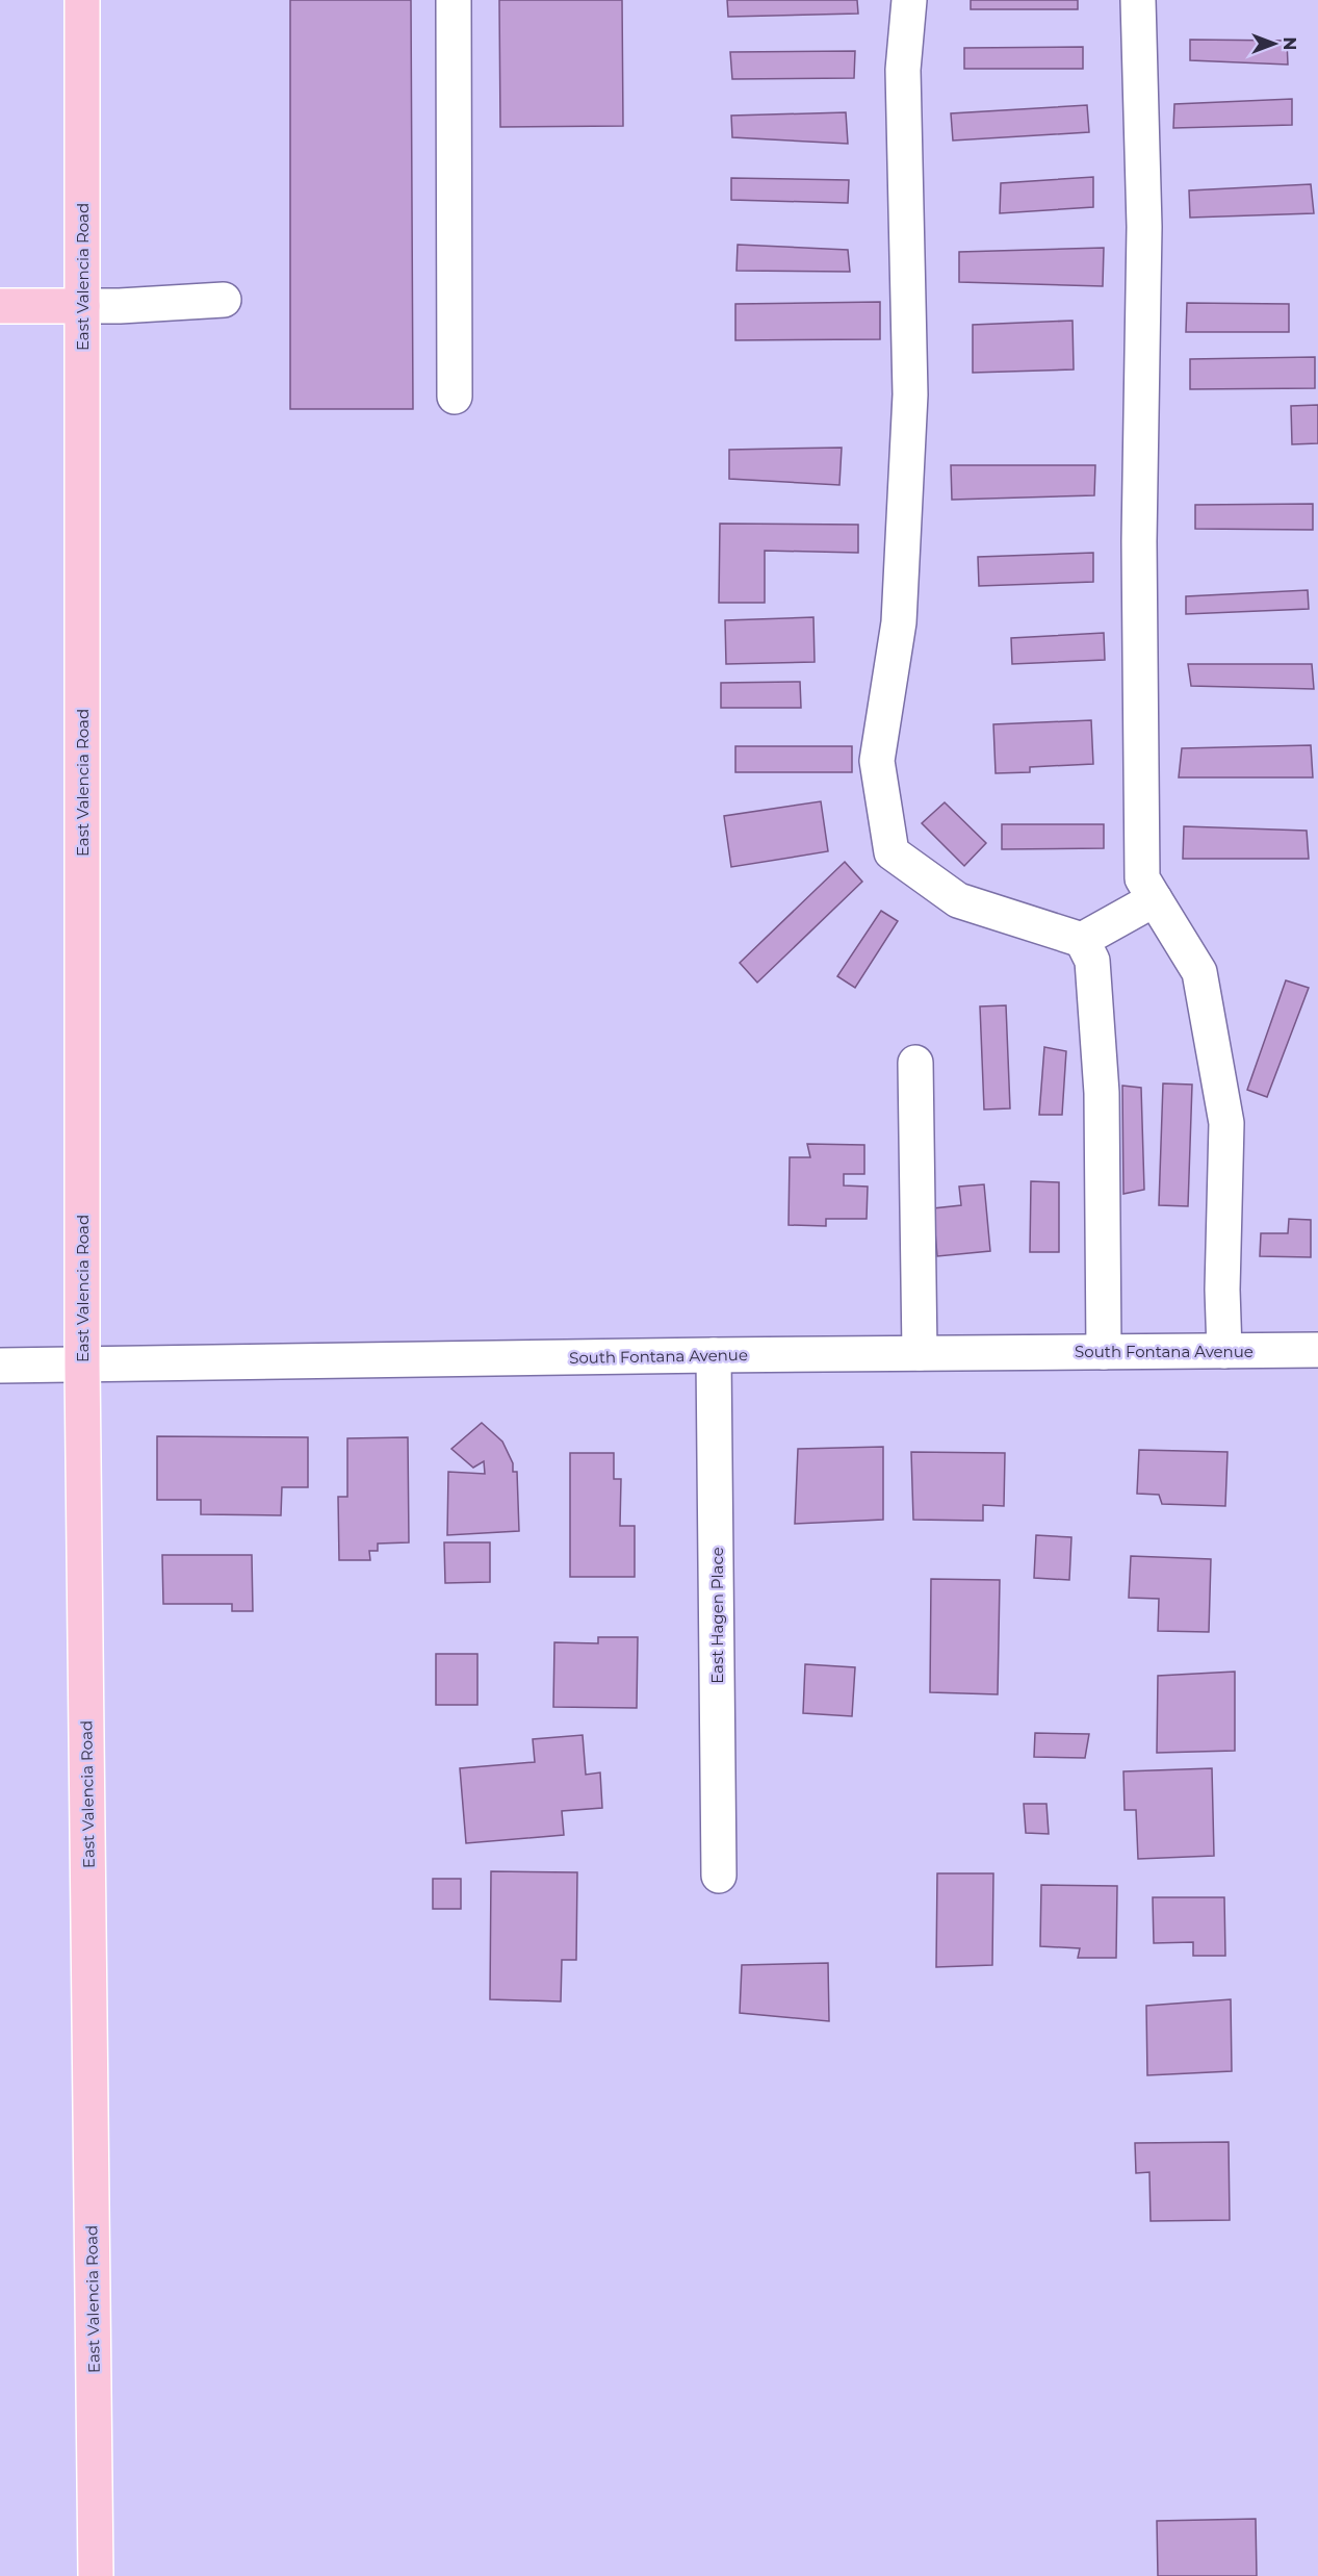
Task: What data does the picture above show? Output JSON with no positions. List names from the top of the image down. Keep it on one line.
{"streets":{"main road":["East Valencia Road"],"street":["South Fontana Avenue","East Hagen Place"]},"crossings":[["East Valencia Road","South Fontana Avenue"],["South Fontana Avenue","East Hagen Place"]],"north":"right"}
